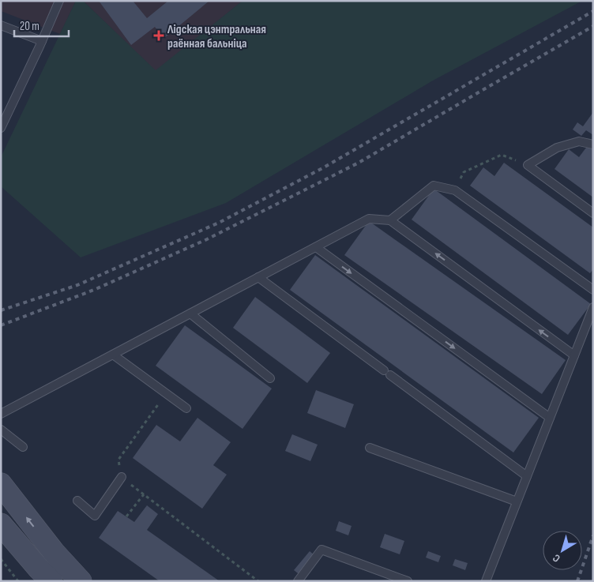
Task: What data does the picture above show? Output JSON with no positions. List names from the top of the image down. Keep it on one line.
{"places":{"health":["Лідская цэнтральная раённая бальніца"]},"scale_bar":"20 m","north":"bottom left"}
